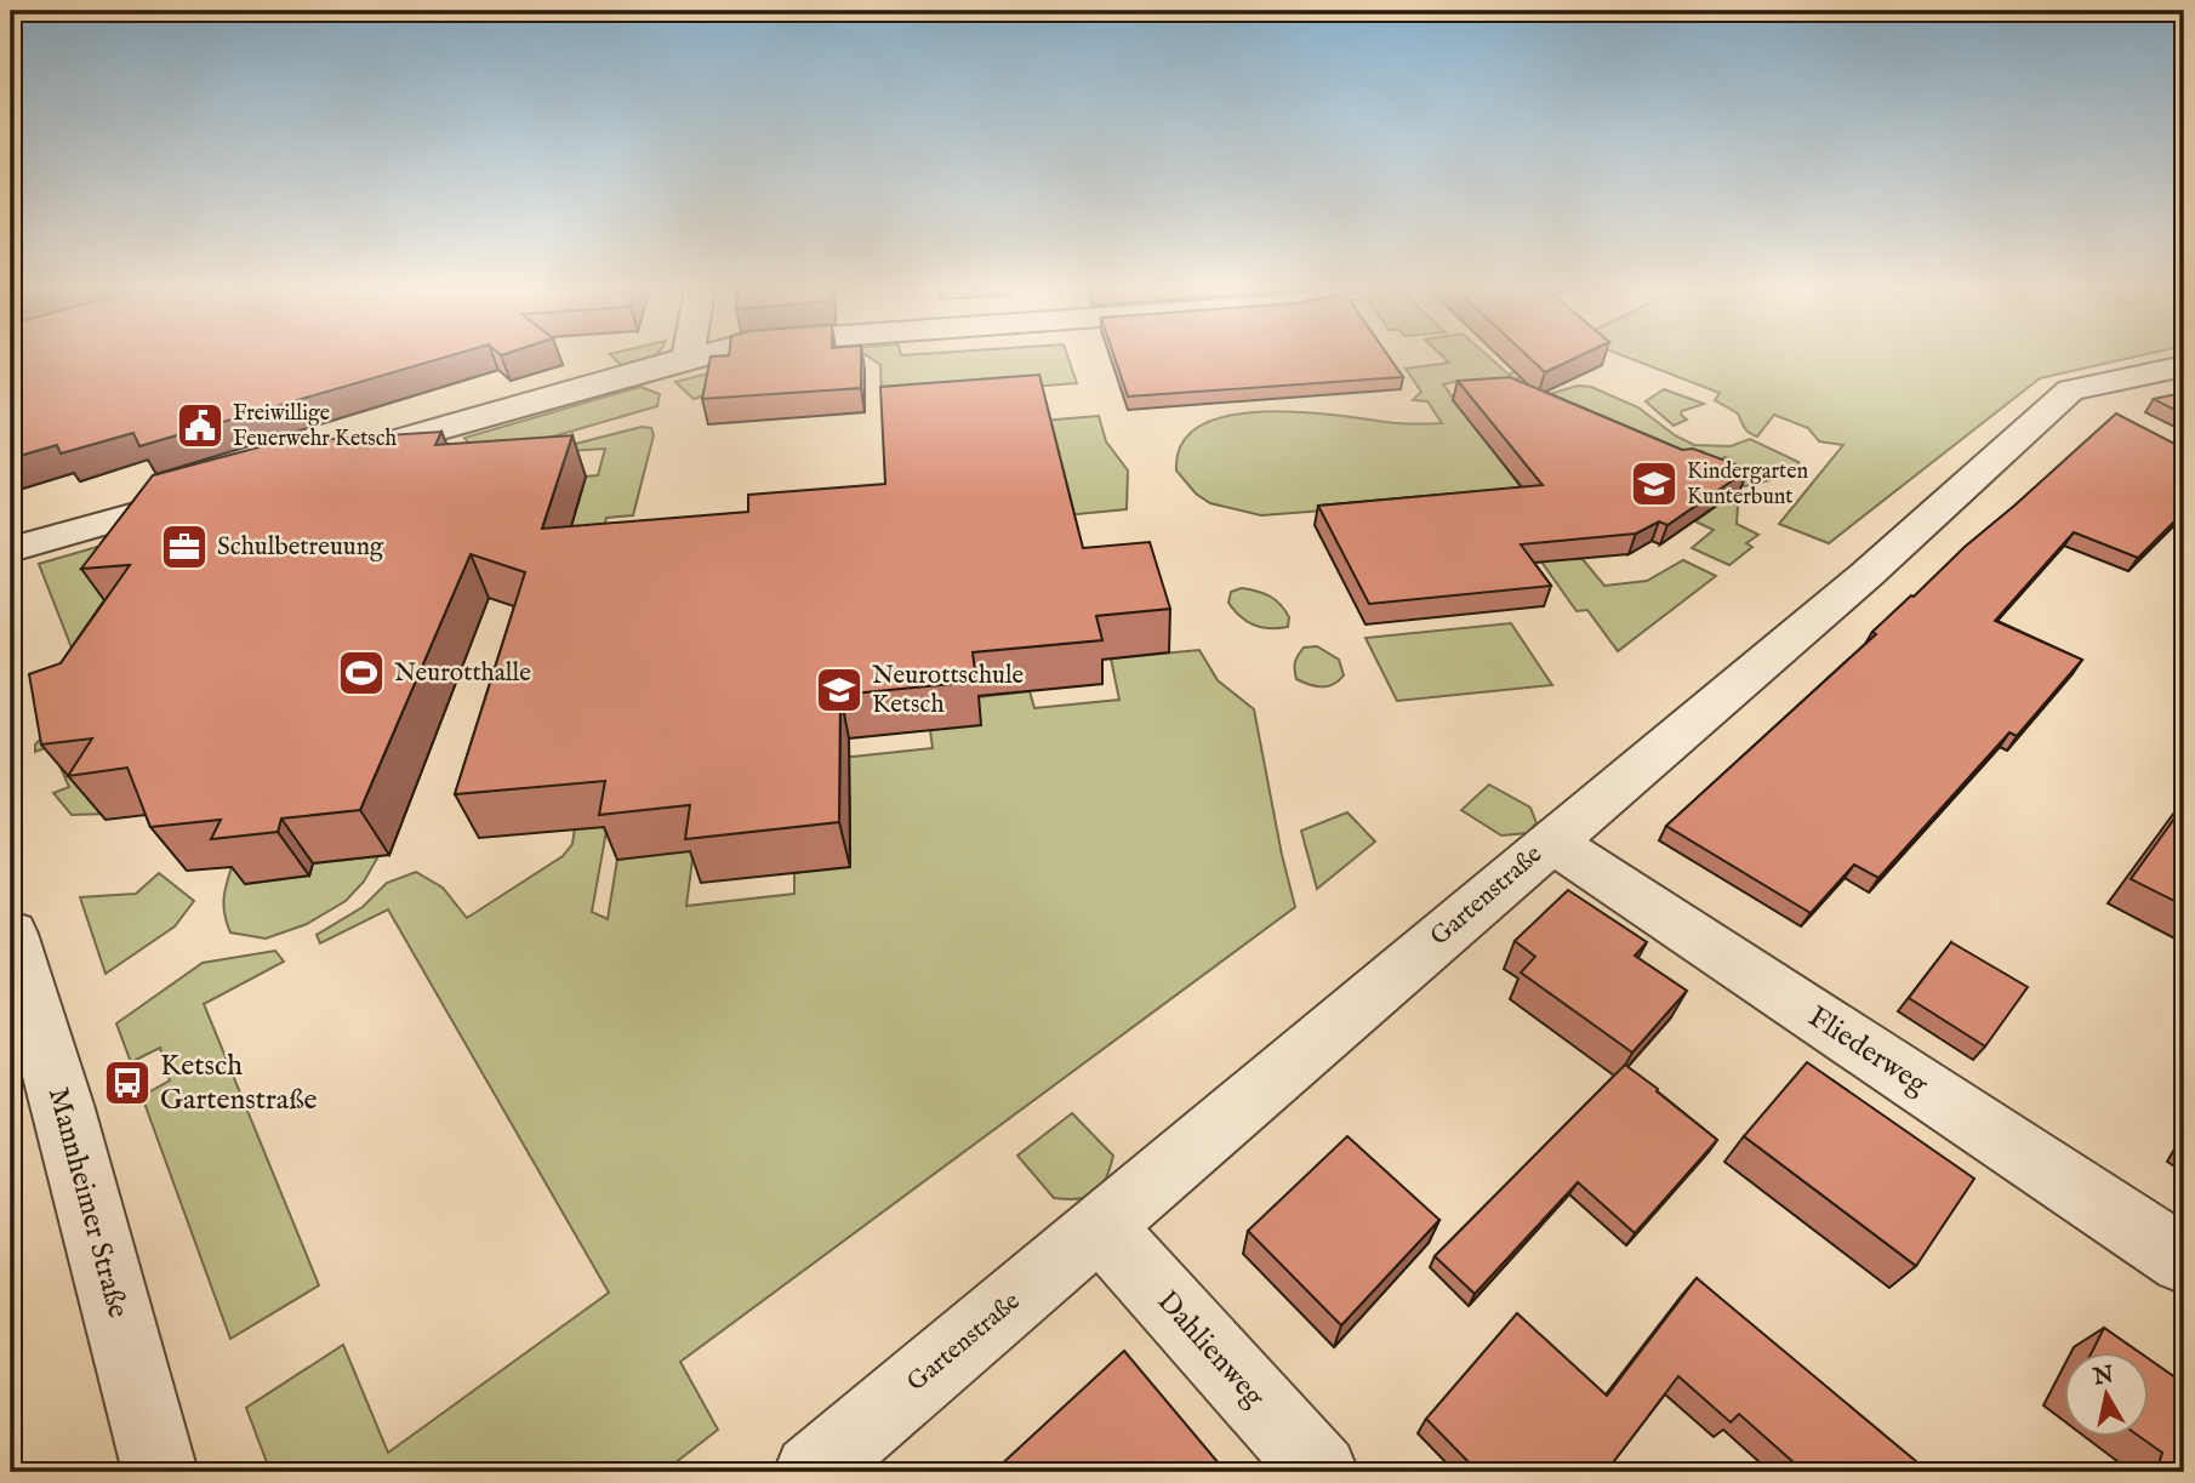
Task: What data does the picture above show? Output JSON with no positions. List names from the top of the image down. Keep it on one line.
{"streets":{"street":["Gartenstraße","Fliederweg","Mannheimer Straße","Dahlienweg"]},"crossings":[["Gartenstraße","Fliederweg"],["Gartenstraße","Dahlienweg"]],"places":{"public building":["Freiwillige Feuerwehr Ketsch"],"school or university":["Kindergarten Kunterbunt","Neurottschule Ketsch"],"office":["Schulbetreuung"],"sports":["Neurotthalle"],"bus stop":["Ketsch Gartenstraße"]},"north":"top"}
